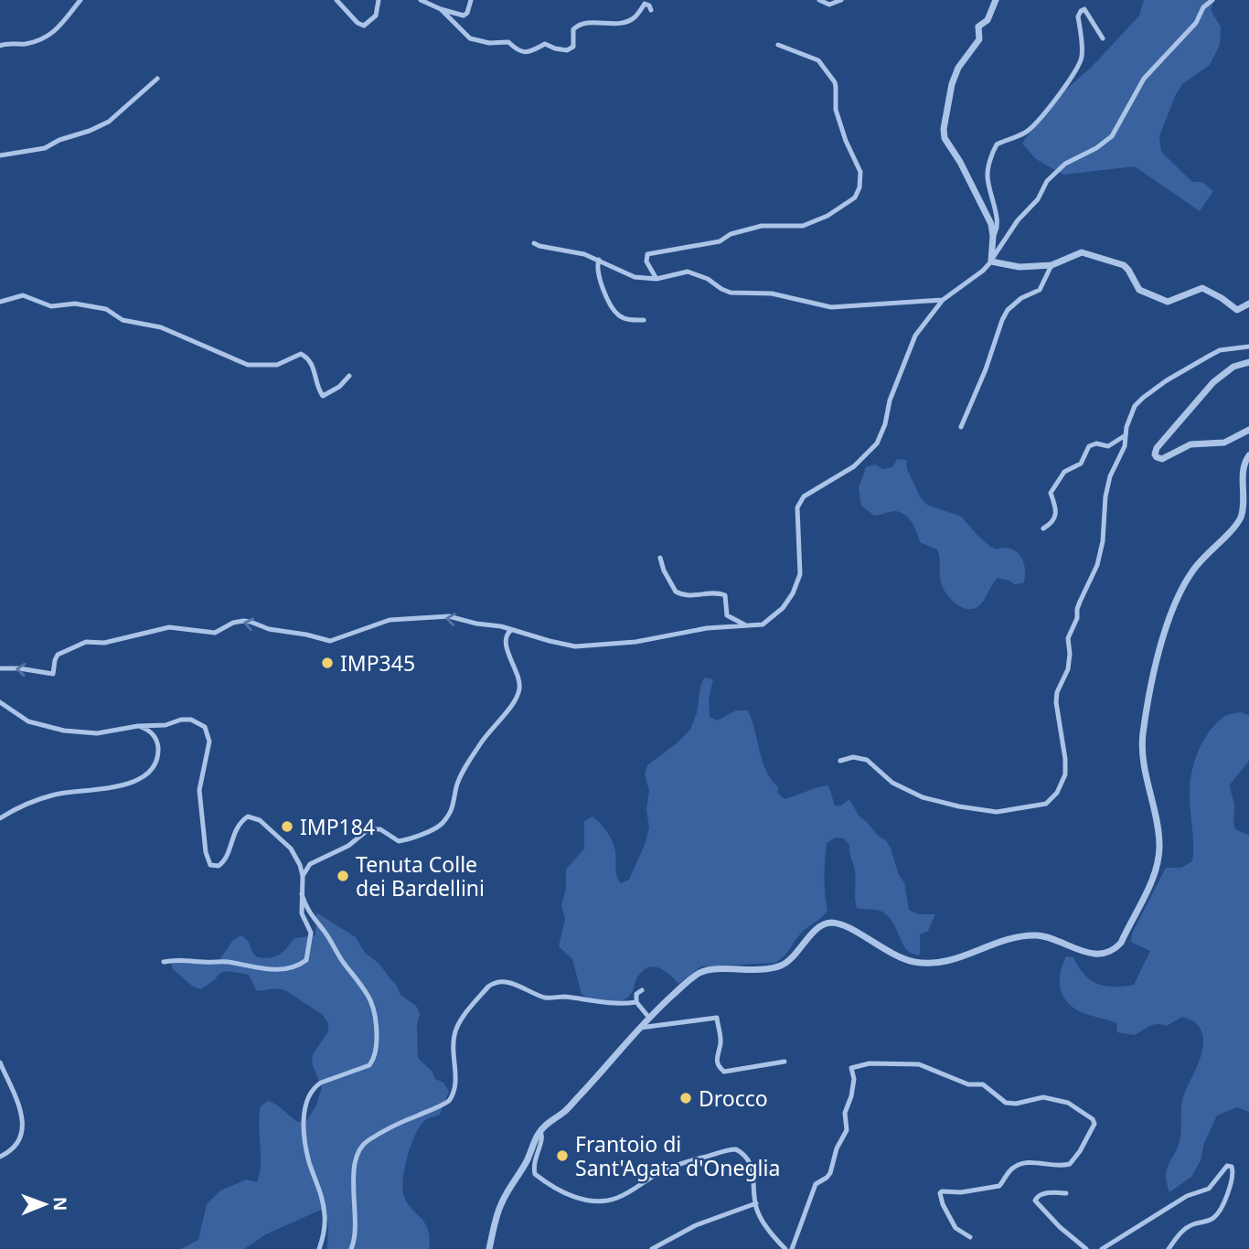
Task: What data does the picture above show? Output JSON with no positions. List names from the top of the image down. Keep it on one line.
{"places":["IMP345","IMP184","Tenuta Colle dei Bardellini","Drocco","Frantoio di Sant'Agata d'Oneglia"],"north":"right"}
